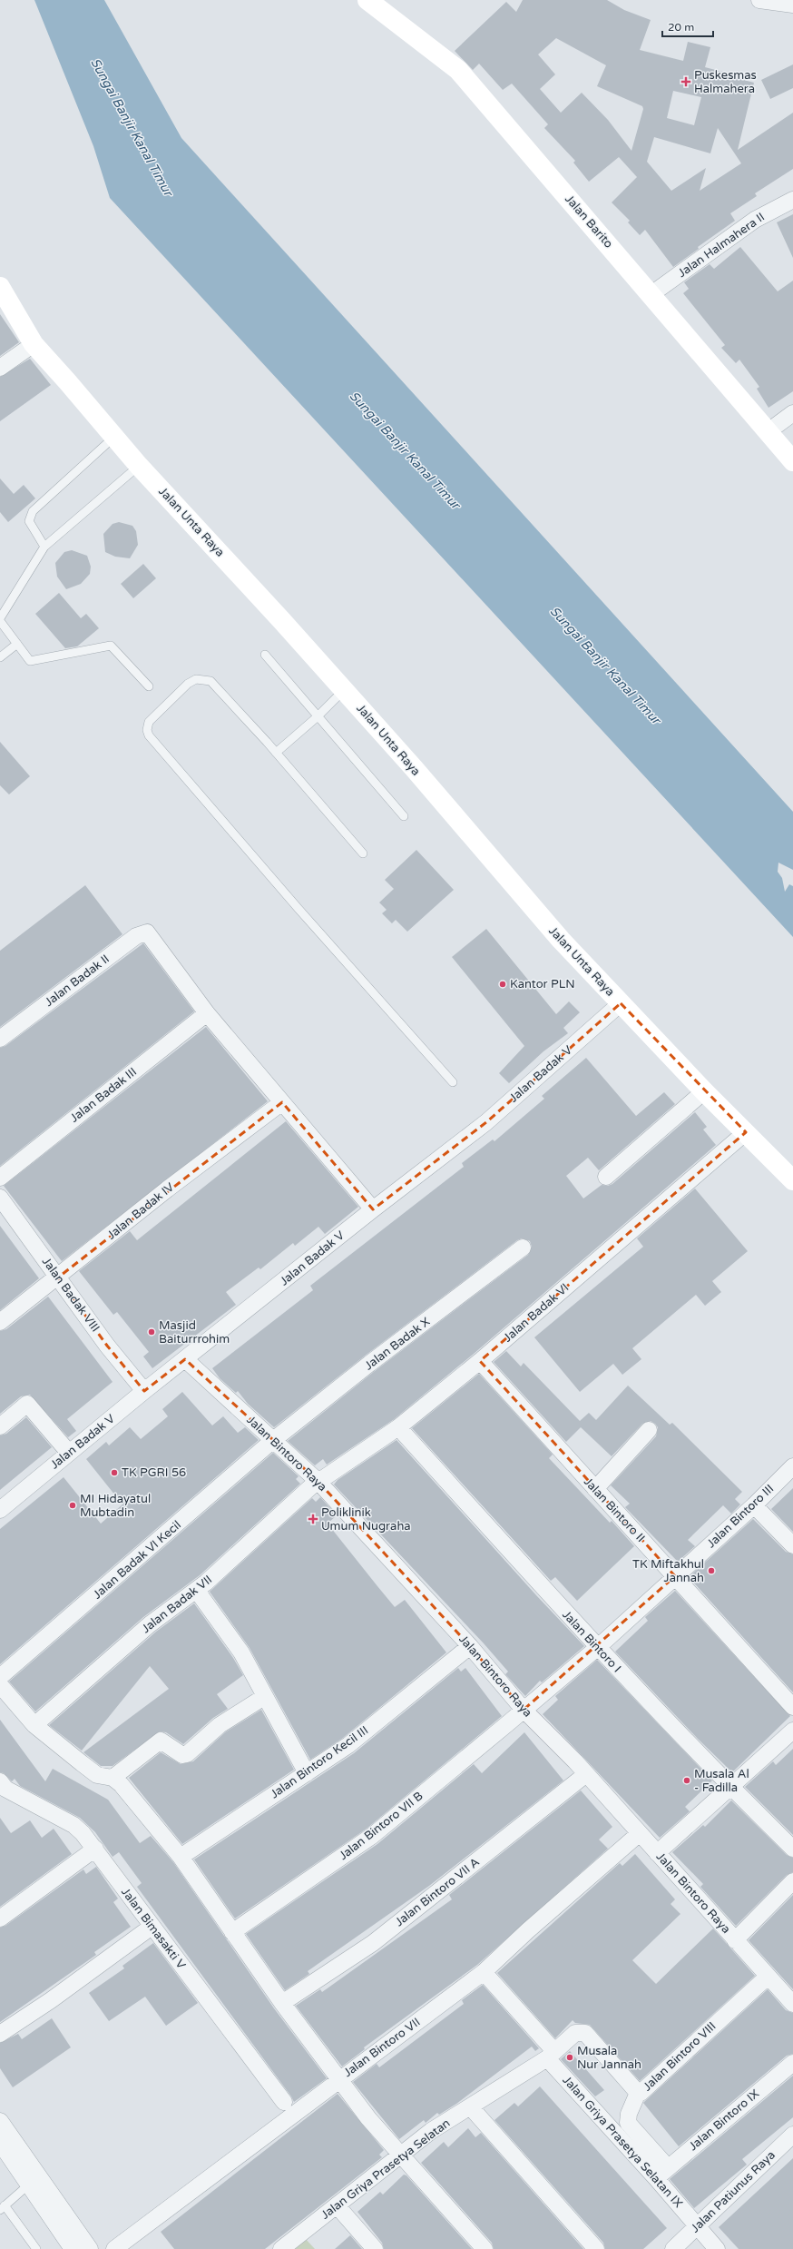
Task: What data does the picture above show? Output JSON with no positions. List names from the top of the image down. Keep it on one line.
{"streets":{"street":["Jalan Barito","Jalan Halmahera II","Jalan Unta Raya","Jalan Badak II","Jalan Badak V","Jalan Badak III","Jalan Badak IV","Jalan Badak VIII","Jalan Badak VI","Jalan Badak X","Jalan Bintoro Raya","Jalan Bintoro II","Jalan Bintoro III","Jalan Badak VI Kecil","Jalan Badak VII","Jalan Bintoro I","Jalan Bintoro Kecil III","Jalan Bintoro VII B","Jalan Bintoro VII A","Jalan Bimasakti V","Jalan Bintoro VII","Jalan Bintoro VIII","Jalan Bintoro IX","Jalan Griya Prasetya Selatan IX","Jalan Griya Prasetya Selatan","Jalan Patiunus Raya"]},"crossings":[["Jalan Barito","Jalan Halmahera II"],["Jalan Unta Raya","Jalan Badak V"],["Jalan Unta Raya","Jalan Badak VI"],["Jalan Badak II","Jalan Badak III"],["Jalan Badak V","Jalan Badak VIII"],["Jalan Badak V","Jalan Bintoro Raya"],["Jalan Badak IV","Jalan Badak VIII"],["Jalan Badak VI","Jalan Bintoro Raya"],["Jalan Badak VI","Jalan Bintoro II"],["Jalan Badak VI","Jalan Badak VII"],["Jalan Badak VI","Jalan Bintoro I"],["Jalan Badak X","Jalan Bintoro Raya"],["Jalan Badak X","Jalan Badak VI Kecil"],["Jalan Bintoro Raya","Jalan Bintoro III"],["Jalan Bintoro Raya","Jalan Badak VI Kecil"],["Jalan Bintoro Raya","Jalan Badak VII"],["Jalan Bintoro Raya","Jalan Bintoro Kecil III"],["Jalan Bintoro Raya","Jalan Bintoro VII B"],["Jalan Bintoro Raya","Jalan Bintoro VII A"],["Jalan Bintoro Raya","Jalan Bintoro VII"],["Jalan Bintoro Raya","Jalan Bintoro VIII"],["Jalan Bintoro II","Jalan Bintoro III"],["Jalan Bintoro III","Jalan Bintoro I"],["Jalan Bintoro III","Jalan Bintoro VII B"],["Jalan Bintoro VII","Jalan Griya Prasetya Selatan IX"],["Jalan Bintoro VIII","Jalan Griya Prasetya Selatan IX"],["Jalan Bintoro VIII","Jalan Griya Prasetya Selatan"],["Jalan Bintoro IX","Jalan Griya Prasetya Selatan IX"],["Jalan Griya Prasetya Selatan IX","Jalan Griya Prasetya Selatan"],["Jalan Griya Prasetya Selatan IX","Jalan Patiunus Raya"]],"water":["Sungai Banjir Kanal Timur"],"places":{"health":["Puskesmas Halmahera","Poliklinik Umum Nugraha"],"other":["Kantor PLN","Masjid Baiturrrohim","TK PGRI 56","MI Hidayatul Mubtadin","TK Miftakhul Jannah","Musala Al - Fadilla","Musala Nur Jannah"]},"scale_bar":"20 m"}
